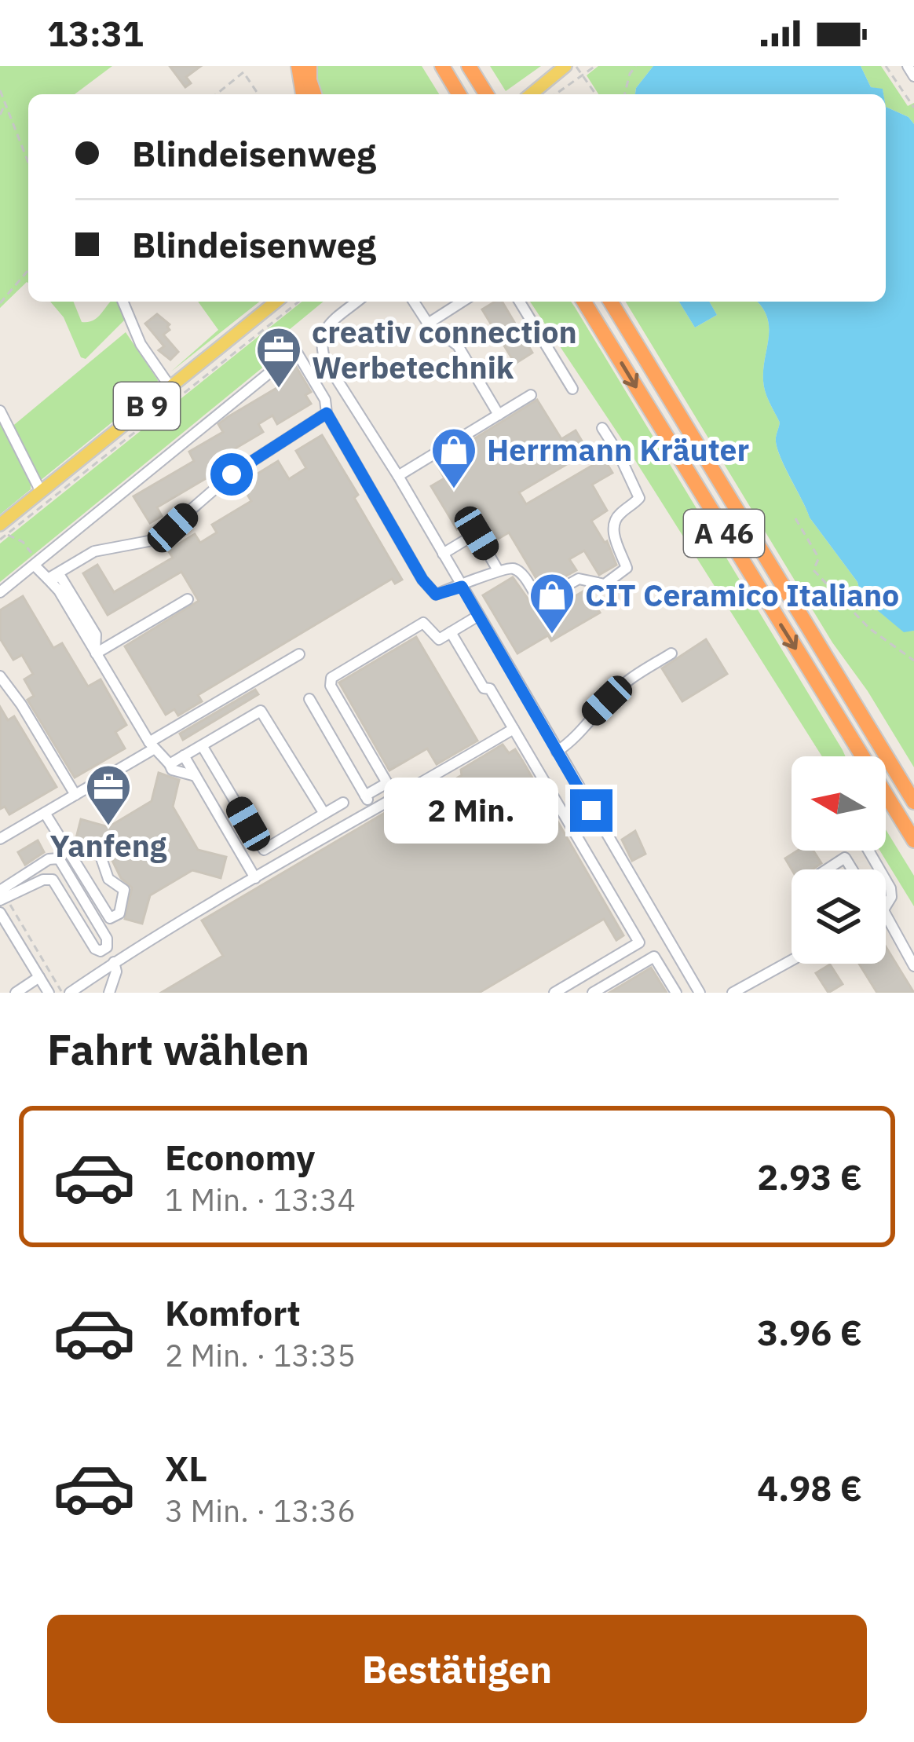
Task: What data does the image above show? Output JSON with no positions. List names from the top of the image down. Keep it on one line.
{"streets":{"highway":["A 46"],"main road":["B 9"]},"places":{"office":["creativ connection Werbetechnik","Yanfeng"],"shop":["Herrmann Kräuter","CIT Ceramico Italiano"]},"north":"left","page":{"status":"13:31","banner":["Blindeisenweg","Blindeisenweg"],"bubble":"2 Min.","heading":"Fahrt wählen","list":[{"name":"Economy","note":"1 Min. · 13:34","value":"2.93 €"},{"name":"Komfort","note":"2 Min. · 13:35","value":"3.96 €"},{"name":"XL","note":"3 Min. · 13:36","value":"4.98 €"}],"buttons":"Bestätigen"}}
